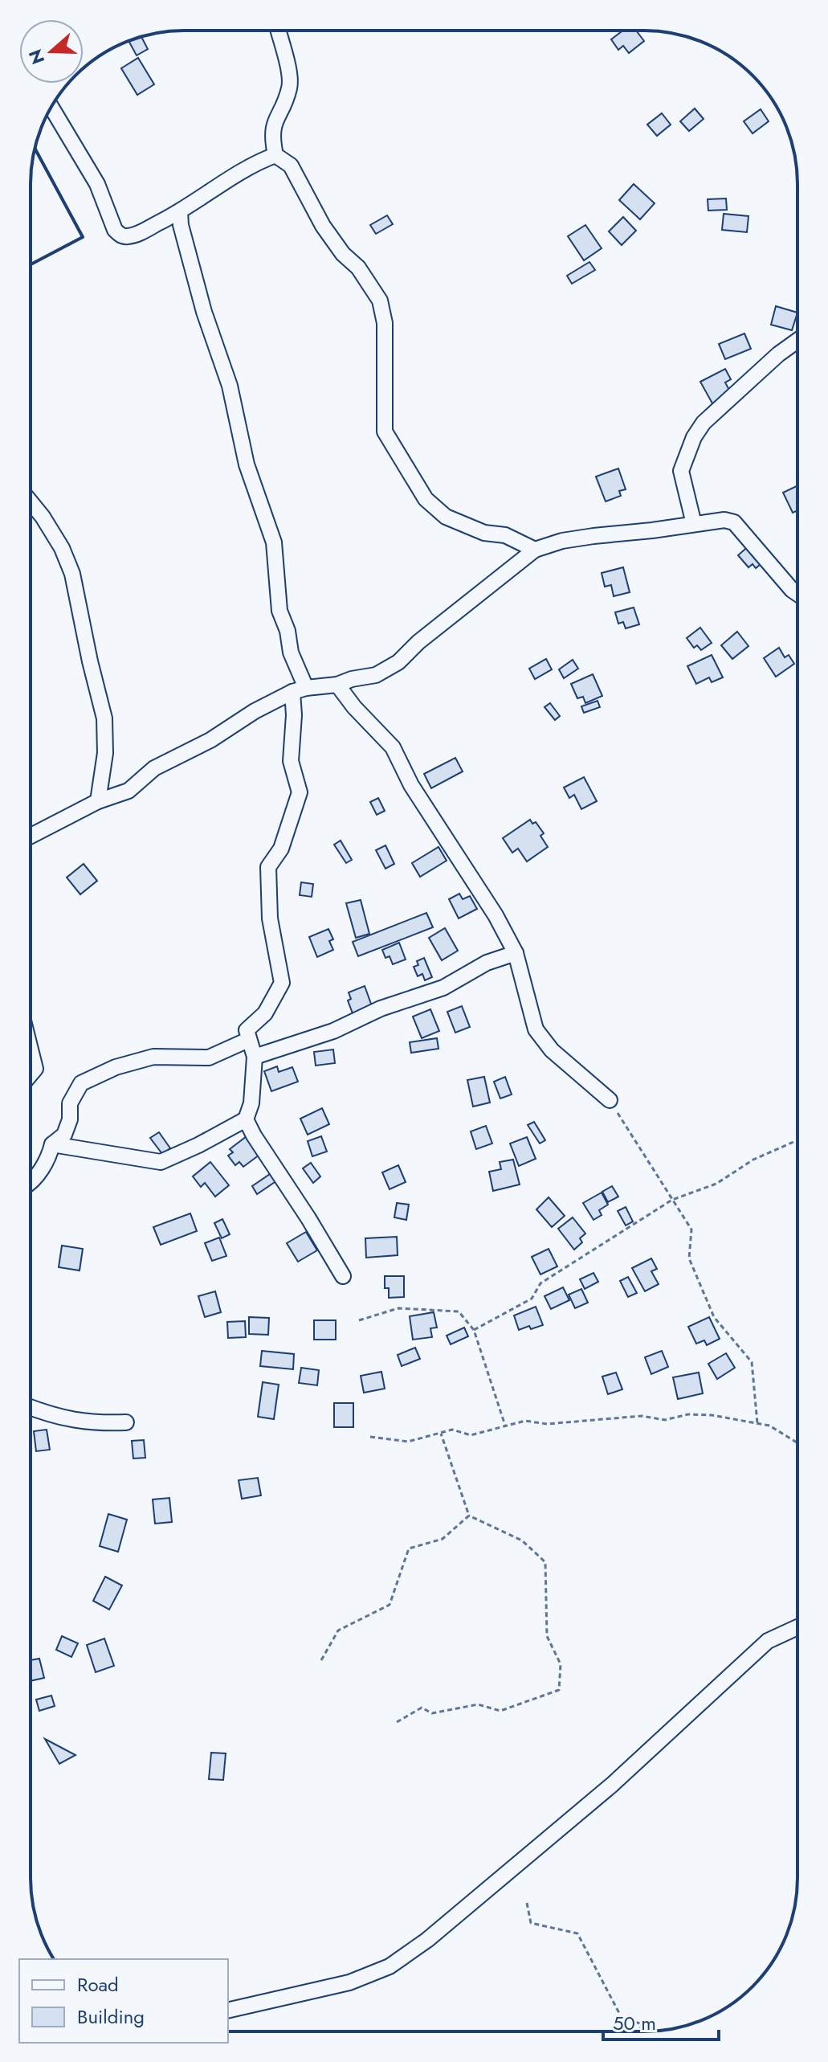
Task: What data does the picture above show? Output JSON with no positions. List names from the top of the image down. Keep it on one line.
{"legend":["Road","Building"],"scale_bar":"50 m","north":"left"}
